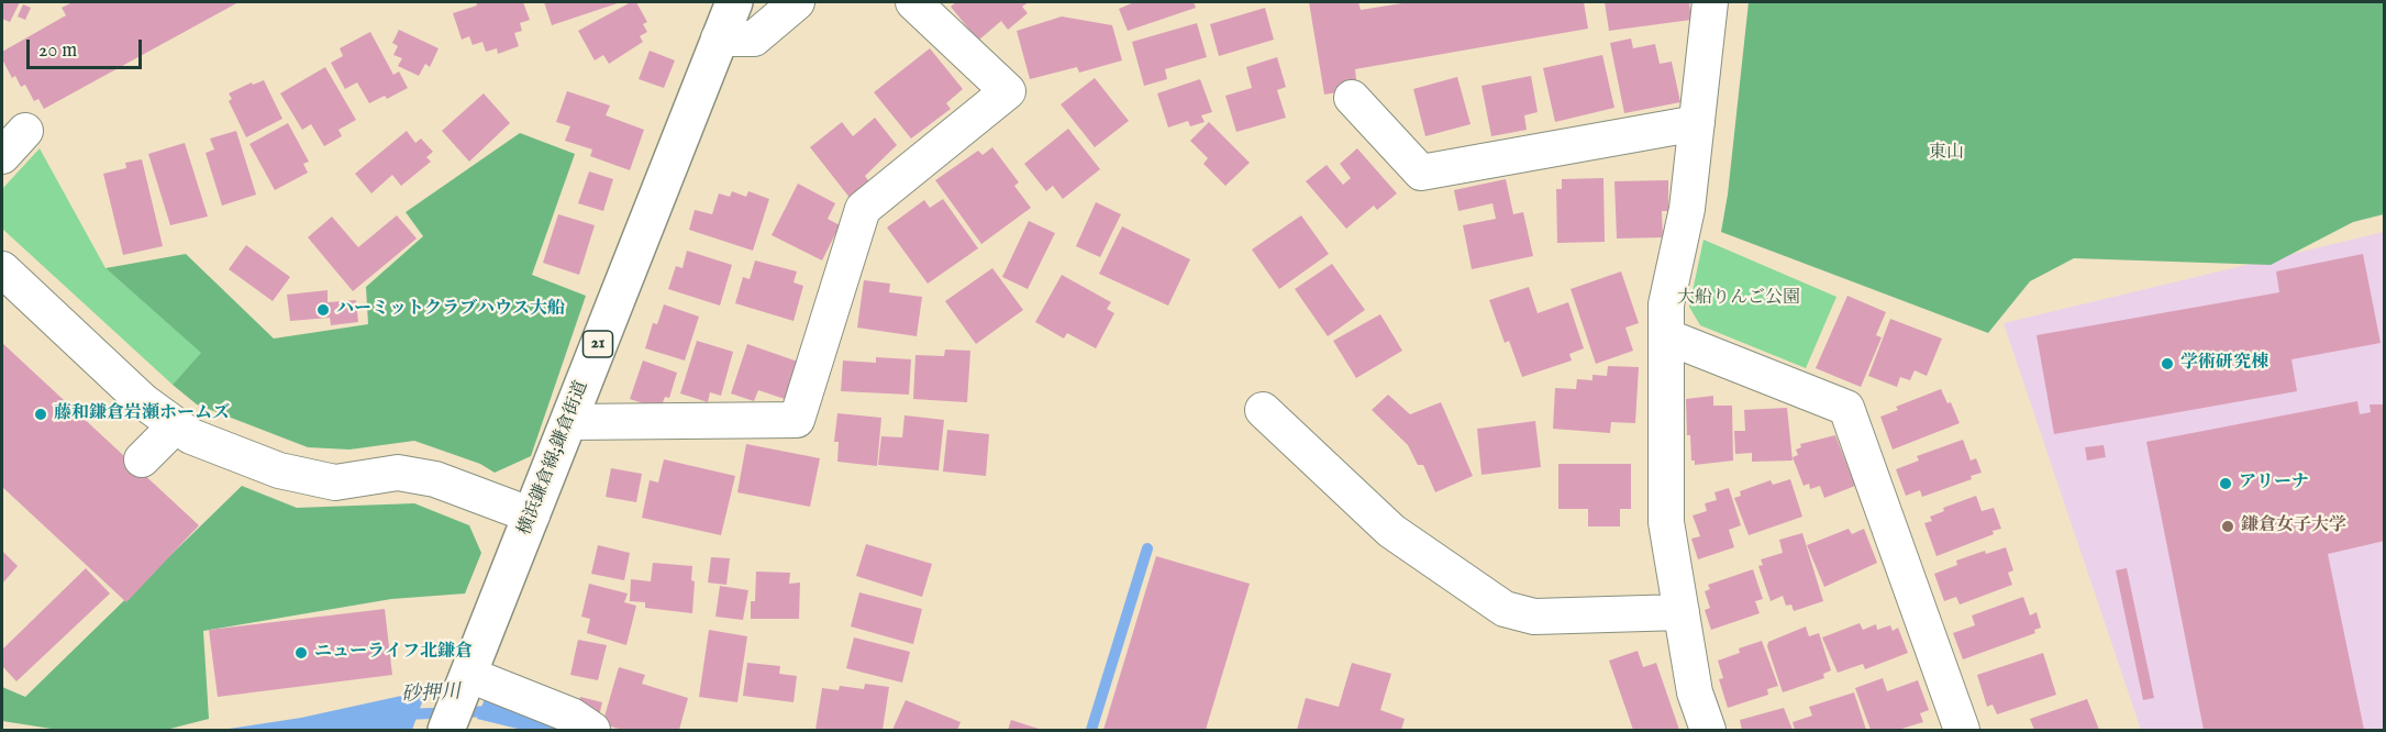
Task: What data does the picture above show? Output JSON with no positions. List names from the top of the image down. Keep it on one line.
{"streets":{"main road":["21","横浜鎌倉線;鎌倉街道"]},"water":["砂押川"],"parks":["東山","大船りんご公園"],"places":["ハーミットクラブハウス大船","学術研究棟","藤和鎌倉岩瀬ホームズ","アリーナ","鎌倉女子大学","ニューライフ北鎌倉"],"scale_bar":"20 m"}
